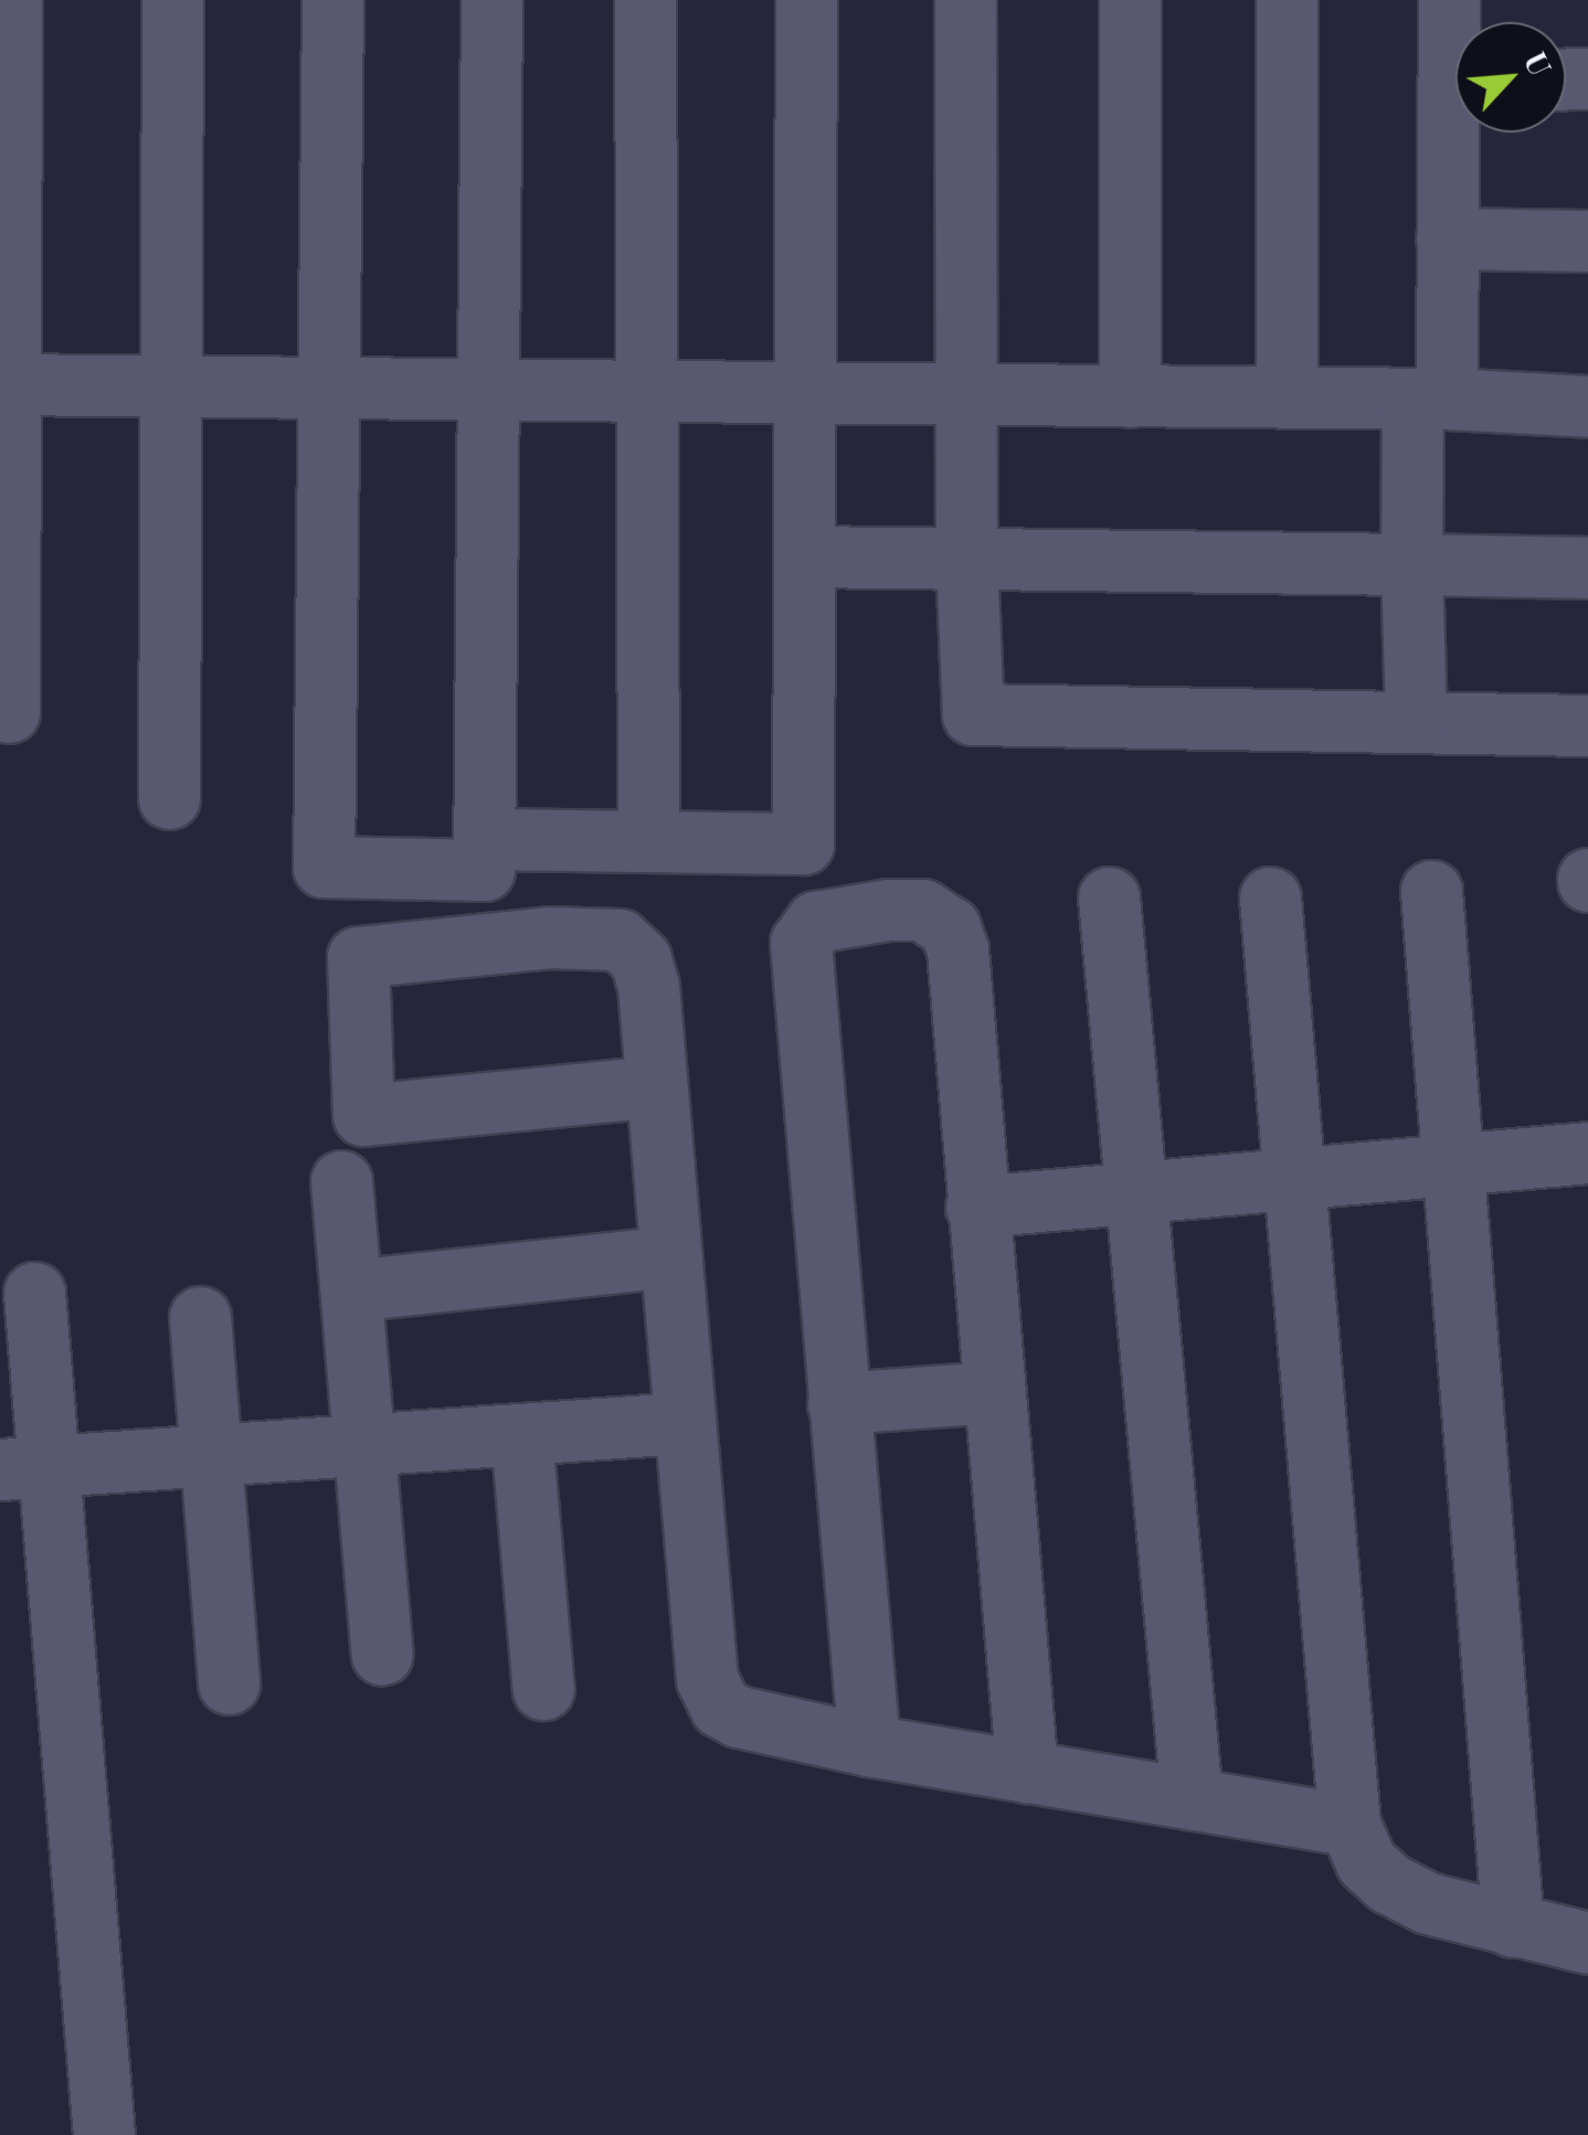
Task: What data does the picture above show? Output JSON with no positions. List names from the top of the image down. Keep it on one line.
{"north":"top right"}
